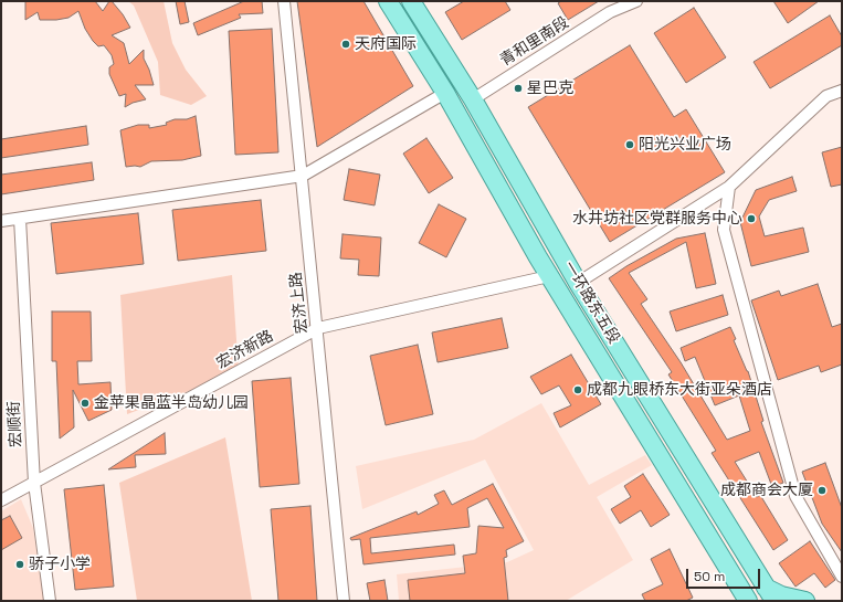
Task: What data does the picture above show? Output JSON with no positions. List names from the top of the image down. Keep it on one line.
{"streets":{"main road":["一环路东五段"],"street":["青和里南段","宏济上路","宏济新路","宏顺街"]},"crossings":[["青和里南段","一环路东五段"],["宏济上路","宏济新路"],["一环路东五段","宏济新路"],["宏济新路","宏顺街"]],"places":["天府国际","星巴克","阳光兴业广场","水井坊社区党群服务中心","成都九眼桥东大街亚朵酒店","金苹果晶蓝半岛幼儿园","成都商会大厦","骄子小学"],"scale_bar":"50 m"}
